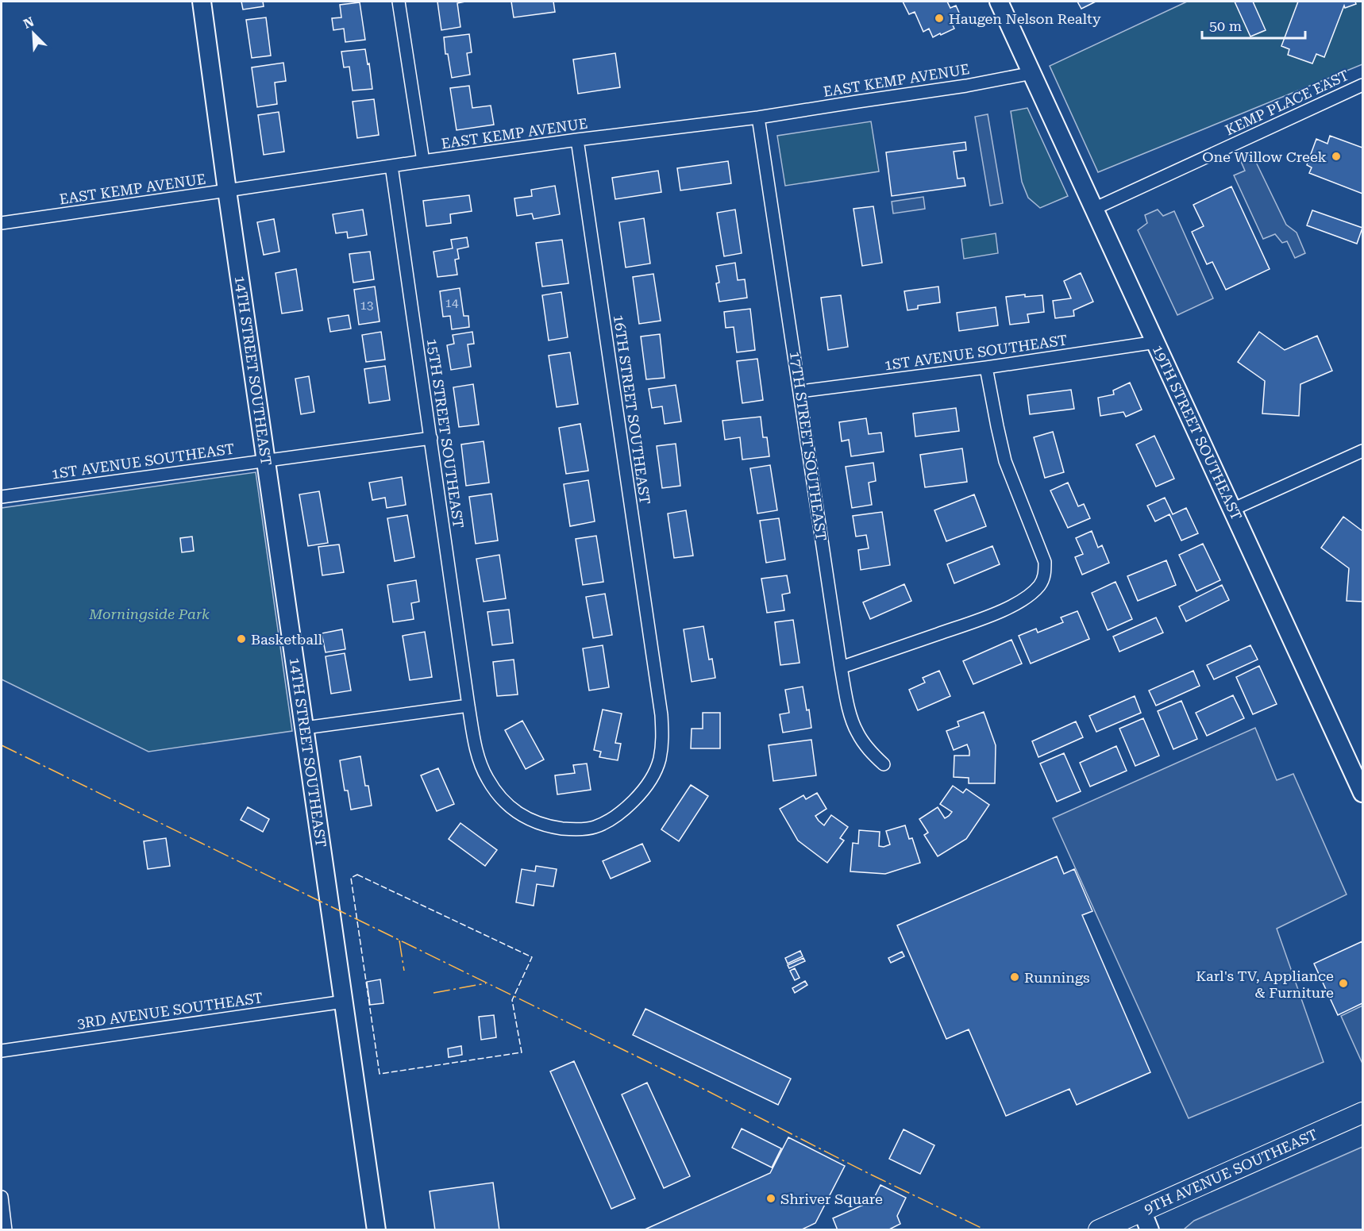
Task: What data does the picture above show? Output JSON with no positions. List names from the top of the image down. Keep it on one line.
{"streets":{"main road":["9TH AVENUE SOUTHEAST"],"street":["EAST KEMP AVENUE","KEMP PLACE EAST","1ST AVENUE SOUTHEAST","14TH STREET SOUTHEAST","16TH STREET SOUTHEAST","19TH STREET SOUTHEAST","15TH STREET SOUTHEAST","17TH STREET SOUTHEAST","3RD AVENUE SOUTHEAST"]},"crossings":[["EAST KEMP AVENUE","14TH STREET SOUTHEAST"],["EAST KEMP AVENUE","16TH STREET SOUTHEAST"],["EAST KEMP AVENUE","19TH STREET SOUTHEAST"],["EAST KEMP AVENUE","15TH STREET SOUTHEAST"],["EAST KEMP AVENUE","17TH STREET SOUTHEAST"],["KEMP PLACE EAST","19TH STREET SOUTHEAST"],["1ST AVENUE SOUTHEAST","14TH STREET SOUTHEAST"],["1ST AVENUE SOUTHEAST","19TH STREET SOUTHEAST"],["1ST AVENUE SOUTHEAST","15TH STREET SOUTHEAST"],["1ST AVENUE SOUTHEAST","17TH STREET SOUTHEAST"],["14TH STREET SOUTHEAST","3RD AVENUE SOUTHEAST"],["16TH STREET SOUTHEAST","15TH STREET SOUTHEAST"]],"parks":["Morningside Park"],"places":["Haugen Nelson Realty","One Willow Creek","Basketball","Runnings","Karl's TV, Appliance & Furniture","Shriver Square"],"house_numbers":["14","13"],"scale_bar":"50 m","north":"top left"}
